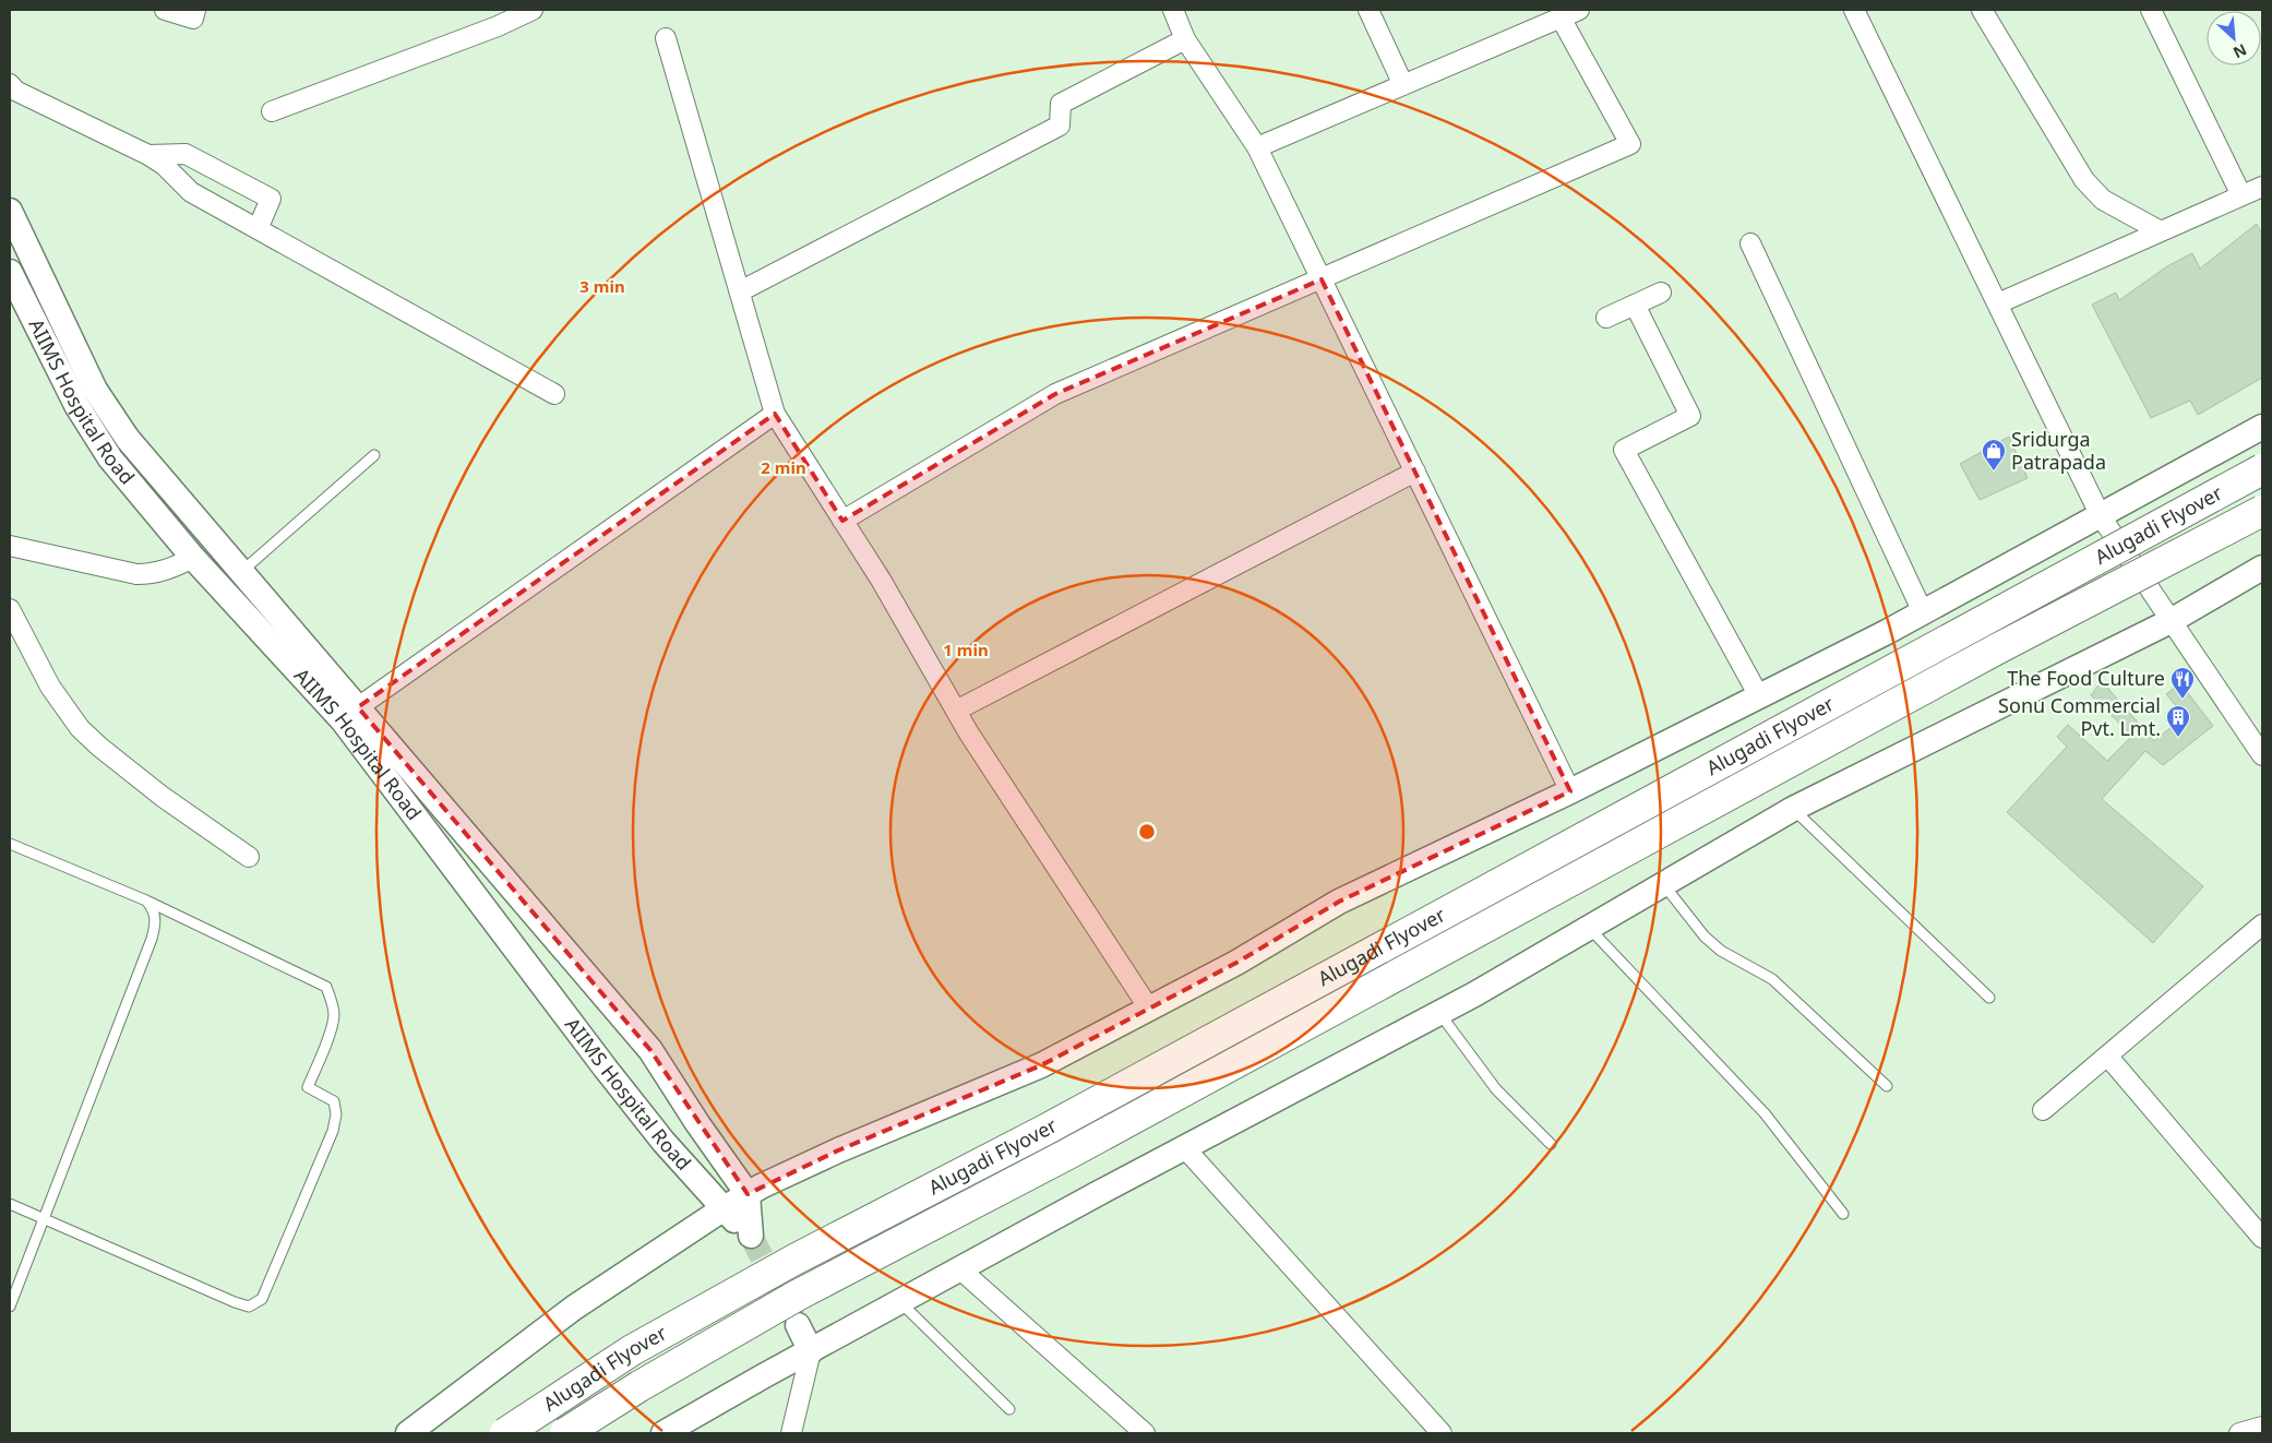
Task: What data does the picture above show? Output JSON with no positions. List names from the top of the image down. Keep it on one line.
{"streets":{"highway":["Alugadi Flyover"],"street":["AIIMS Hospital Road"]},"places":{"shop":["Sridurga Patrapada"],"restaurant":["The Food Culture"],"building":["Sonu Commercial Pvt. Lmt."]},"north":"bottom right","rings":["3 min","2 min","1 min"]}
